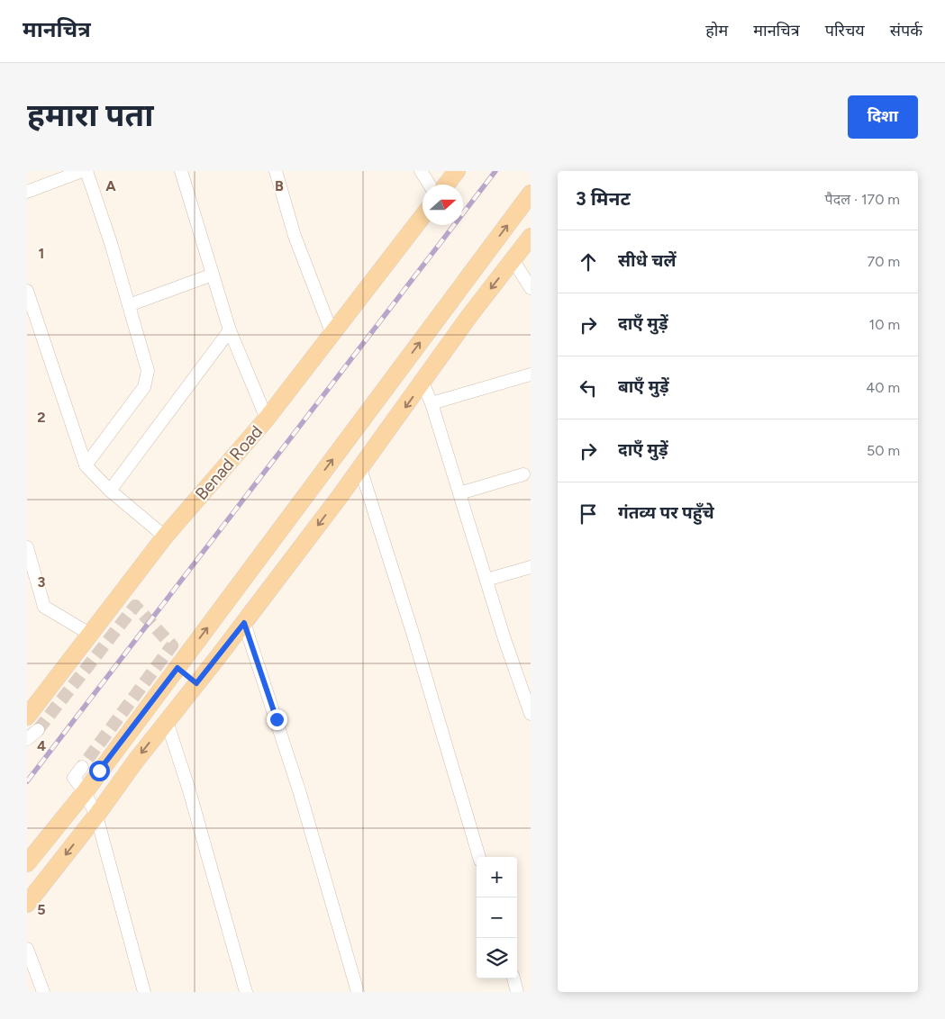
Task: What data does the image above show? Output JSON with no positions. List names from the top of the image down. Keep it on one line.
{"streets":{"main road":["Benad Road"]},"north":"right","page":{"header":"मानचित्र","nav":["होम","मानचित्र","परिचय","संपर्क"],"buttons":"दिशा","title":"हमारा पता","heading":["3 मिनट","पैदल · 170 m"],"list":[["सीधे चलें","70 m"],["दाएँ मुड़ें","10 m"],["बाएँ मुड़ें","40 m"],["दाएँ मुड़ें","50 m"],"गंतव्य पर पहुँचे"],"map_buttons":["+","−"]},"grid":{"columns":["A","B"],"rows":["1","2","3","4","5"]}}
